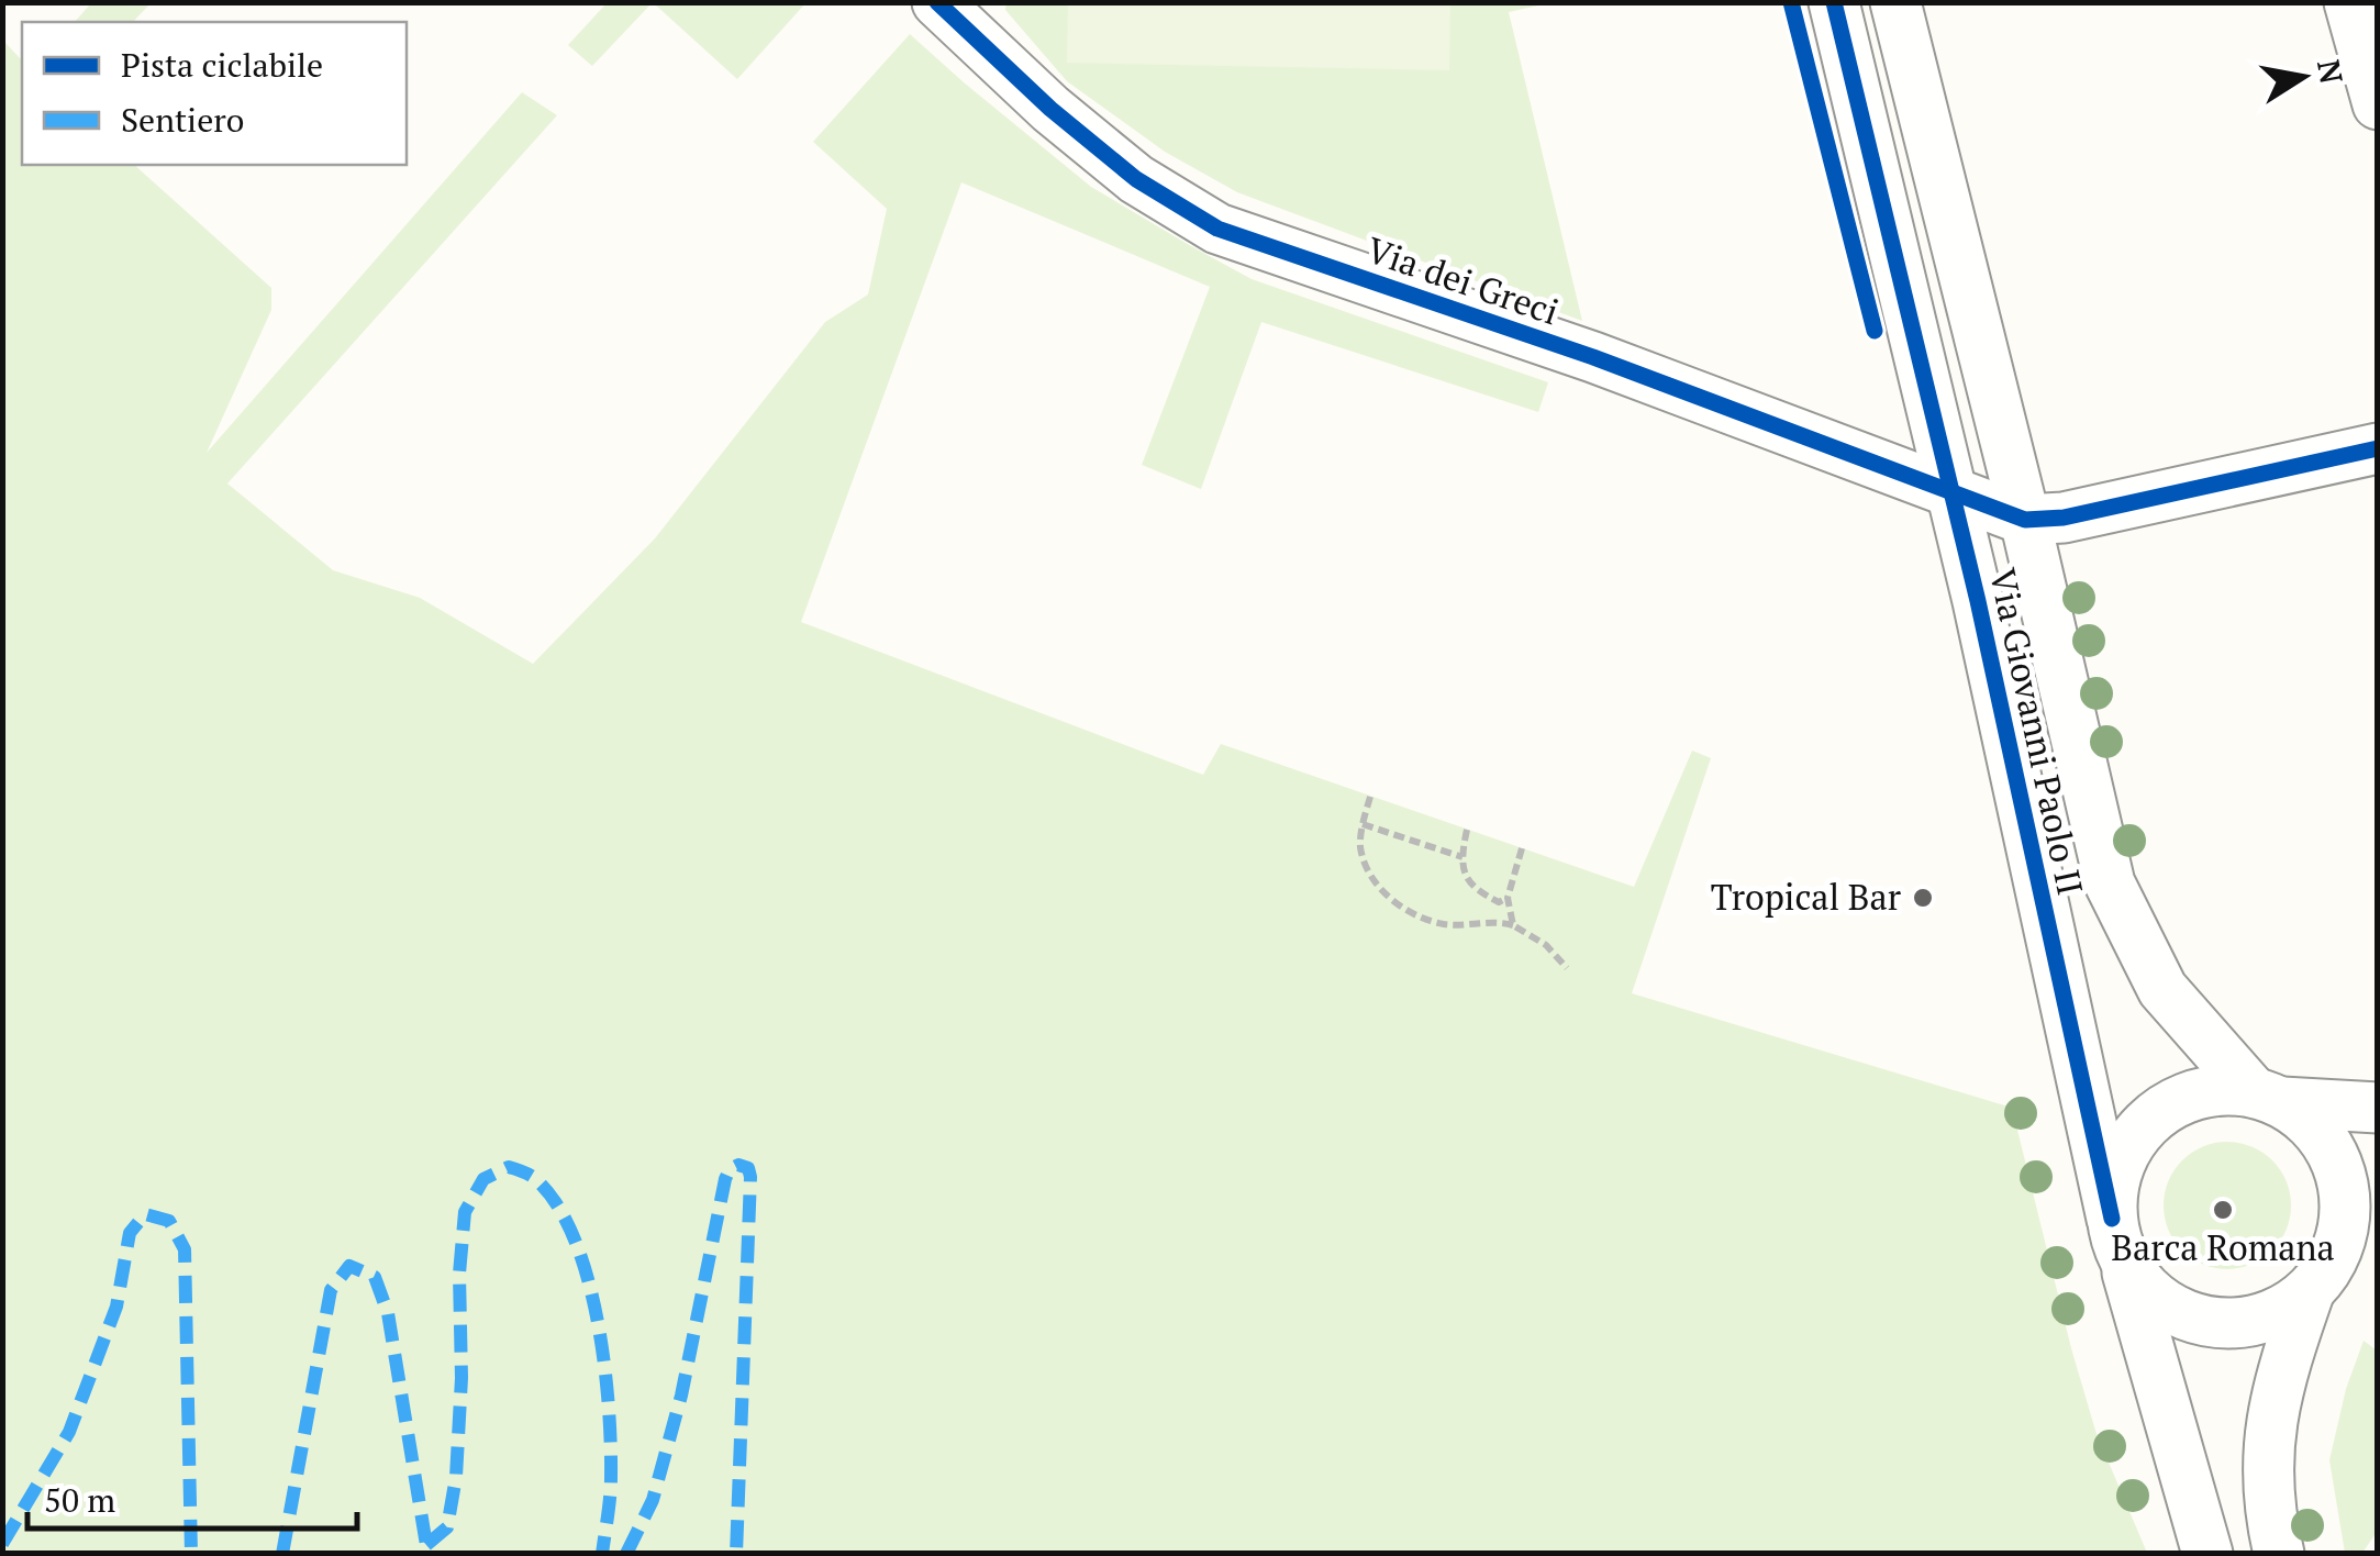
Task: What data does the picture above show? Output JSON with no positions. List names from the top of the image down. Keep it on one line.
{"streets":{"street":["Via dei Greci","Via Giovanni Paolo II"]},"crossings":[["Via dei Greci","Via Giovanni Paolo II"]],"places":["Tropical Bar","Barca Romana"],"legend":["Pista ciclabile","Sentiero"],"scale_bar":"50 m","north":"right"}
